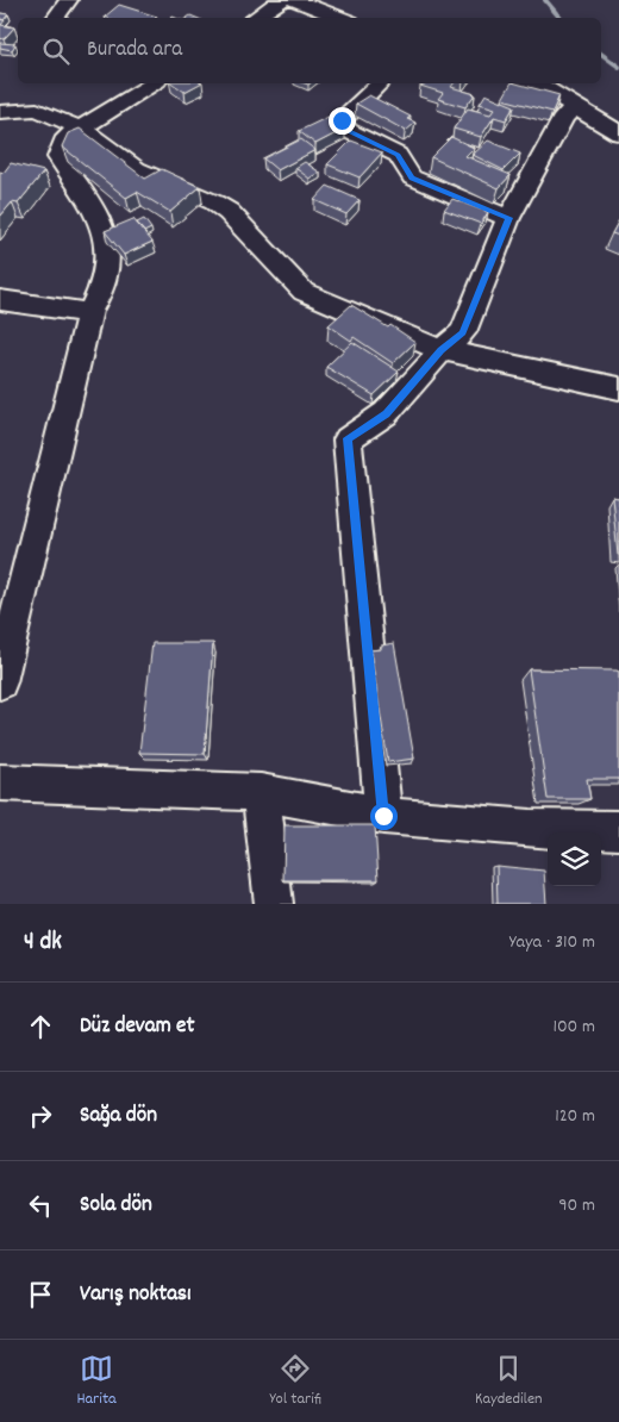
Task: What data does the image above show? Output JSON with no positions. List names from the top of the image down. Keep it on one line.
{"page":{"search":"Burada ara","heading":["4 dk","Yaya · 310 m"],"list":[["Düz devam et","100 m"],["Sağa dön","120 m"],["Sola dön","90 m"],"Varış noktası"],"nav":["Harita","Yol tarifi","Kaydedilen"]}}
